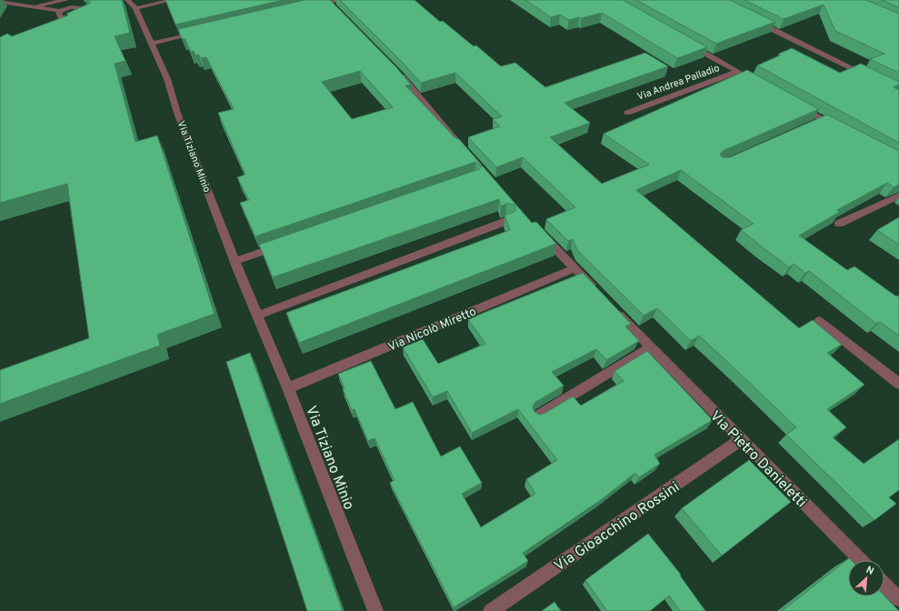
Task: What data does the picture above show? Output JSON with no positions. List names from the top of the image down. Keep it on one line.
{"streets":{"street":["Via Andrea Palladio","Via Tiziano Minio","Via Nicolò Miretto","Via Pietro Danieletti","Via Gioacchino Rossini"]},"crossings":[["Via Tiziano Minio","Via Nicolò Miretto"],["Via Pietro Danieletti","Via Gioacchino Rossini"]],"north":"top right"}
